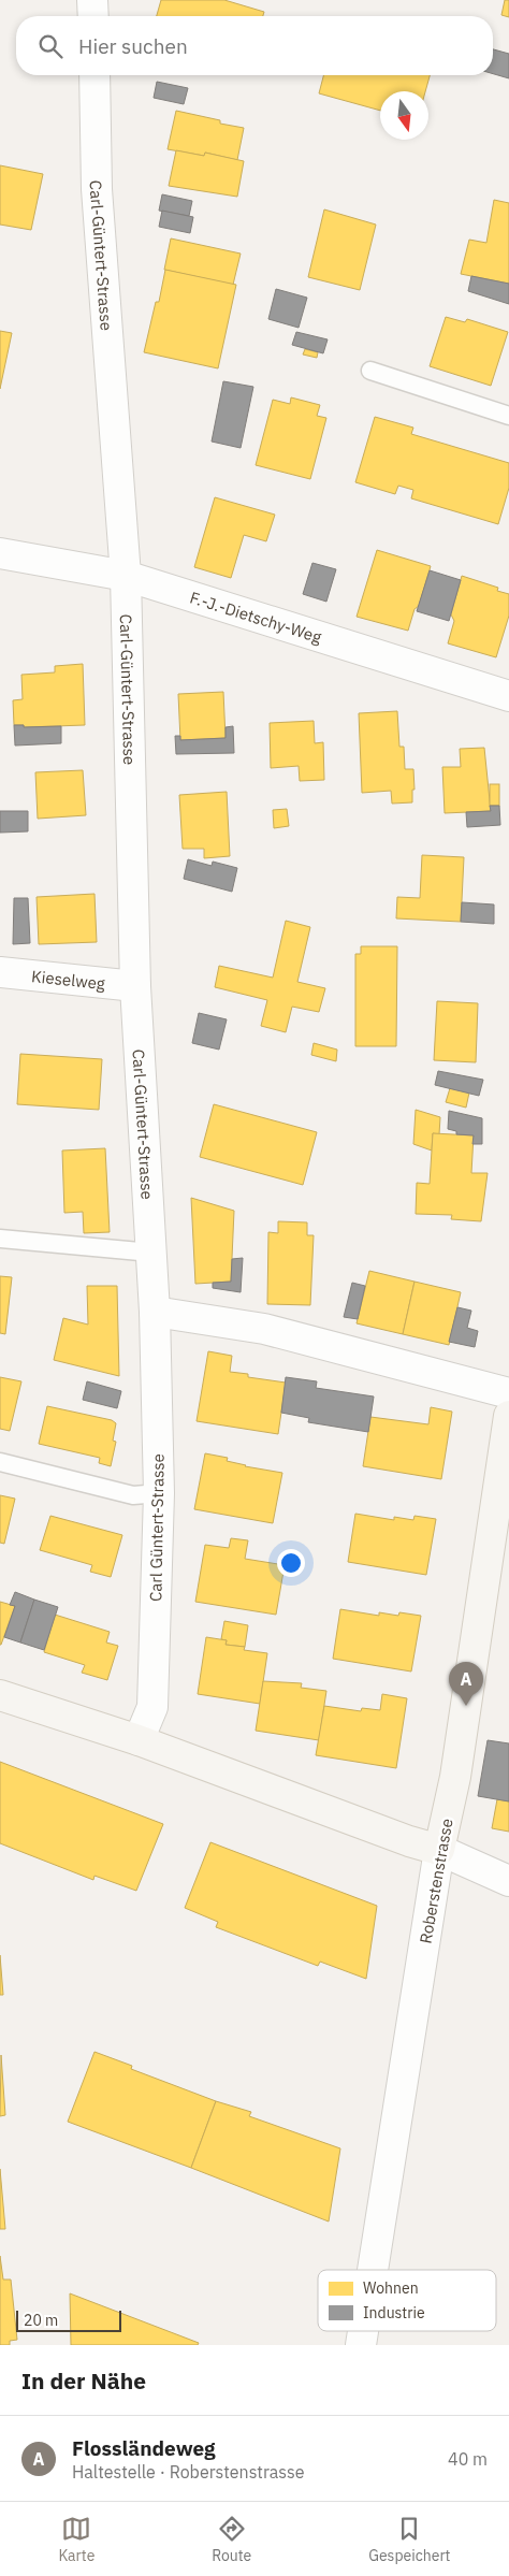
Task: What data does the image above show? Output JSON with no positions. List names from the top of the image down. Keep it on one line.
{"streets":{"street":["Carl-Güntert-Strasse","F.-J.-Dietschy-Weg","Kieselweg","Carl Güntert-Strasse","Roberstenstrasse"]},"crossings":[["Carl-Güntert-Strasse","F.-J.-Dietschy-Weg"],["Carl-Güntert-Strasse","Kieselweg"],["Carl-Güntert-Strasse","Carl Güntert-Strasse"]],"legend":["Wohnen","Industrie"],"scale_bar":"20 m","north":"bottom","page":{"search":"Hier suchen","pins":"A","scale":"20 m","heading":"In der Nähe","list":[{"mark":"A","name":"Flossländeweg","note":"Haltestelle · Roberstenstrasse","value":"40 m"}],"nav":["Karte","Route","Gespeichert"]}}
